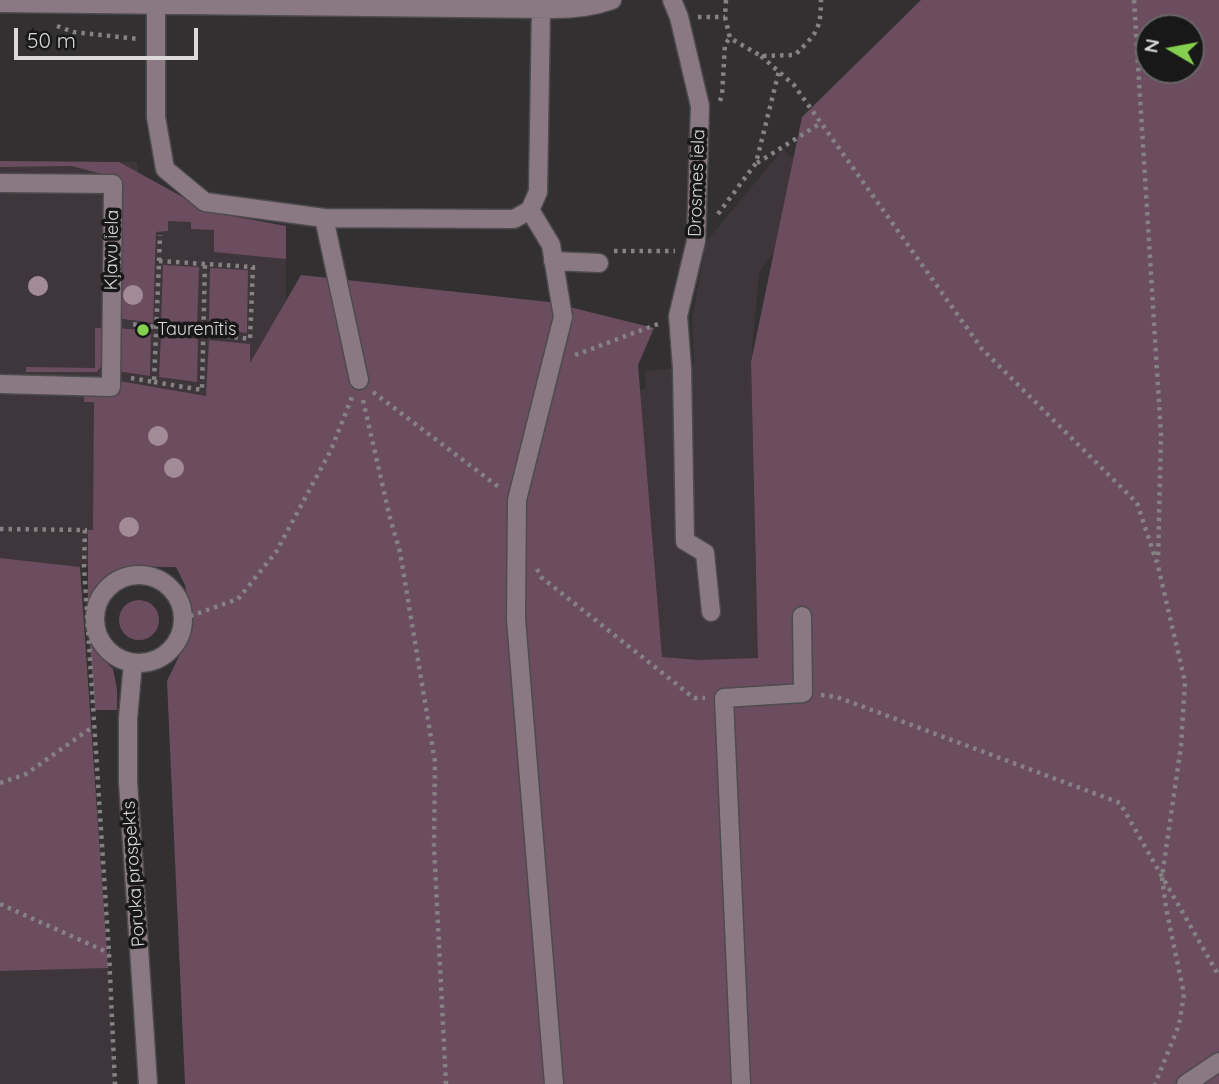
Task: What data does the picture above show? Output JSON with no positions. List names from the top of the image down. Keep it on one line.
{"streets":{"street":["Drosmes iela","Kļavu iela","Poruka prospekts"]},"places":["Taurenītis"],"scale_bar":"50 m","north":"left"}
